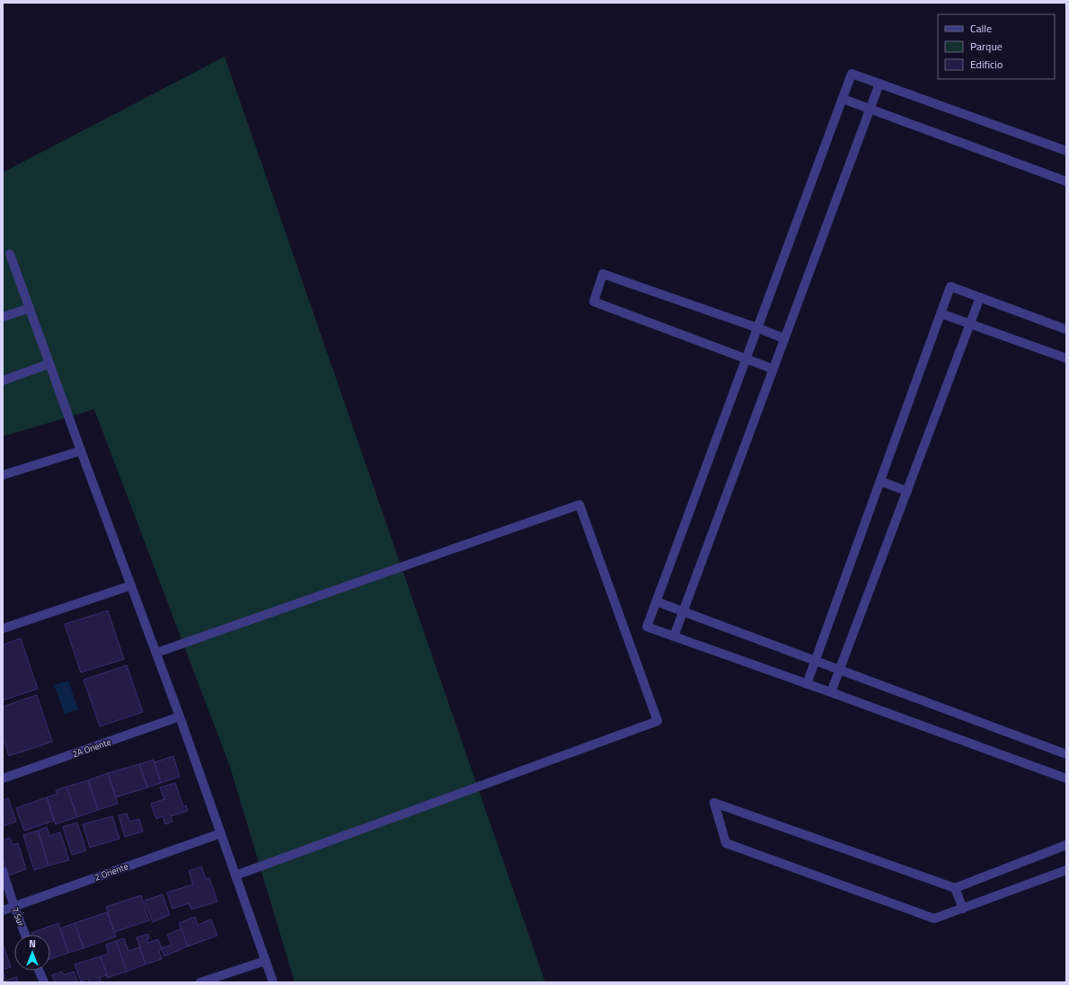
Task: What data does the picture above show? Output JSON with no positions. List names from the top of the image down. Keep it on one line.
{"streets":{"street":["2A Oriente","2 Oriente","7 Sur"]},"crossings":[["2 Oriente","7 Sur"]],"legend":["Calle","Parque","Edificio"],"north":"top"}
